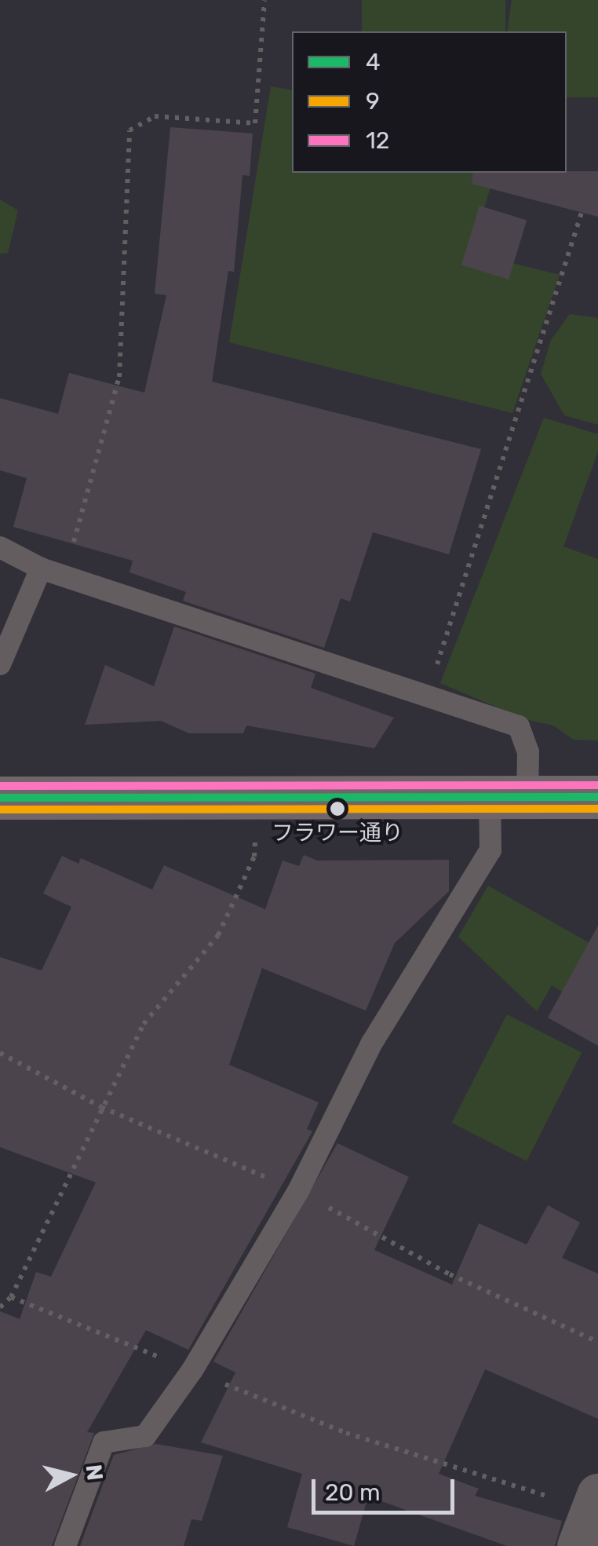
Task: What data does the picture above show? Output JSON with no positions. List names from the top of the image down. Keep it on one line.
{"places":["フラワー通り"],"lines":["transit line 12","transit line 4","transit line 9"],"legend":["4","9","12"],"scale_bar":"20 m","north":"right"}
